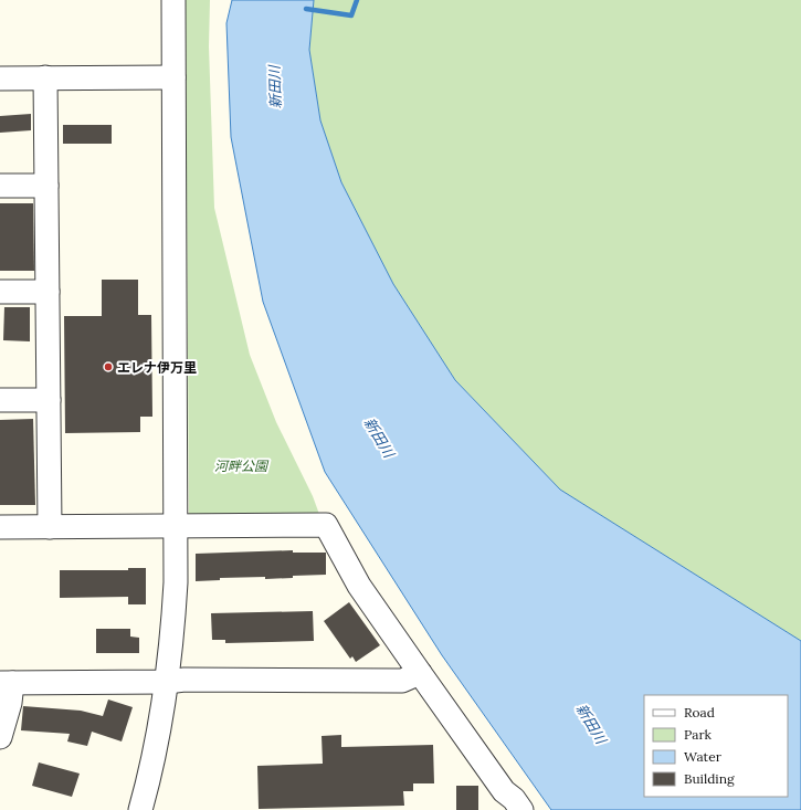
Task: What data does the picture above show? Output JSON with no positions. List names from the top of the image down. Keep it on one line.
{"water":["新田川"],"parks":["河畔公園"],"places":["エレナ伊万里"],"legend":["Road","Park","Water","Building"]}
